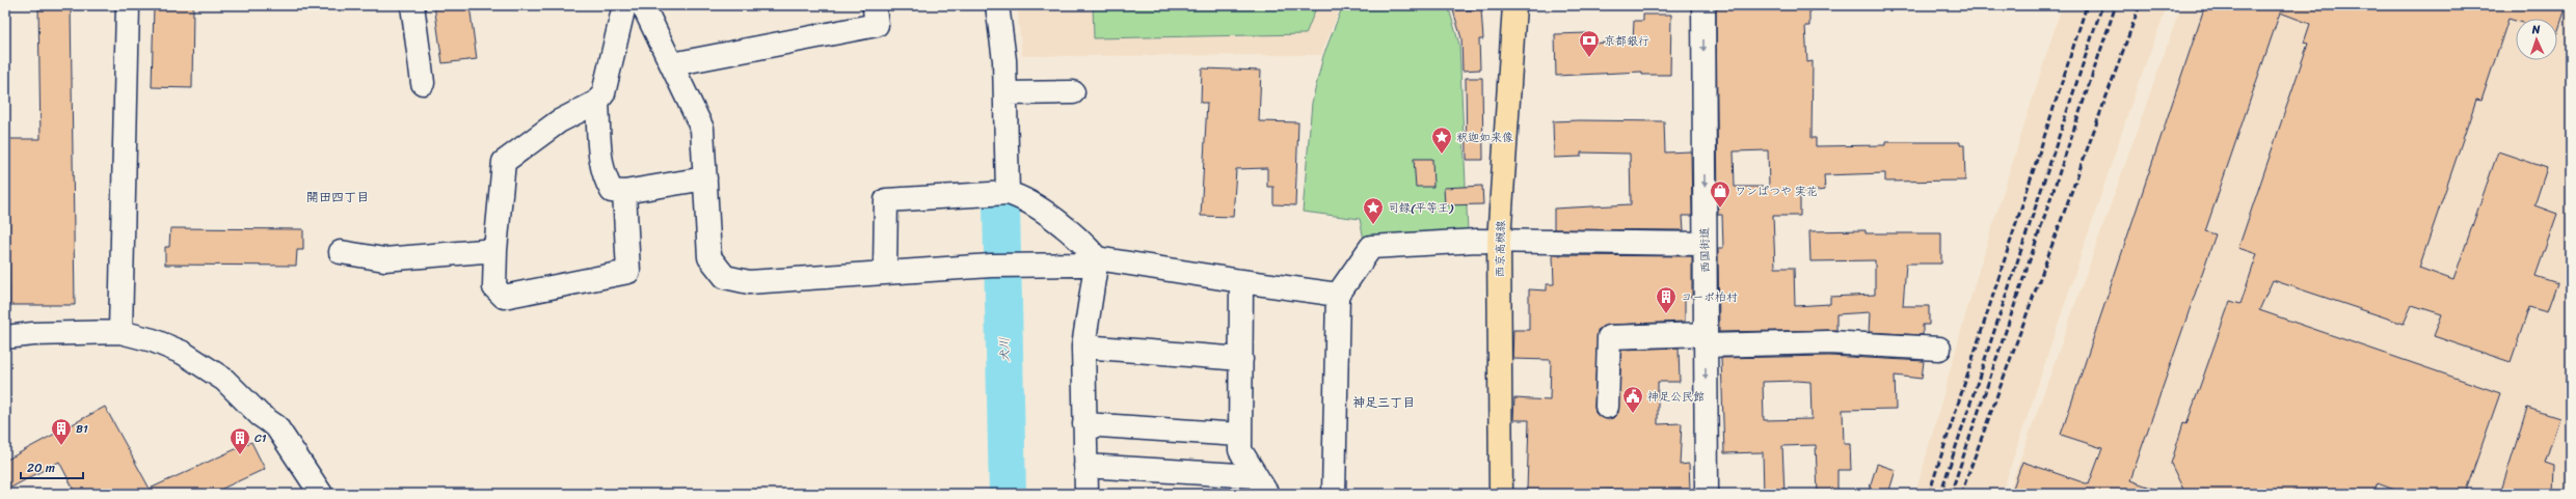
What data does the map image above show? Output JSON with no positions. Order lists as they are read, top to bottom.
{
  "streets": {
    "main road": ["西京高槻線"],
    "street": ["西国街道"]
  },
  "one_way": ["西国街道"],
  "districts": ["開田四丁目", "神足三丁目"],
  "water": ["犬川"],
  "places": {
    "bank": ["京都銀行"],
    "place": ["釈迦如来像", "司録(平等王)"],
    "shop": ["ワンぱつや 実花"],
    "building": ["コーポ柏村", "B1", "C1"],
    "public building": ["神足公民館"]
  },
  "scale_bar": "20 m",
  "north": "top"
}
